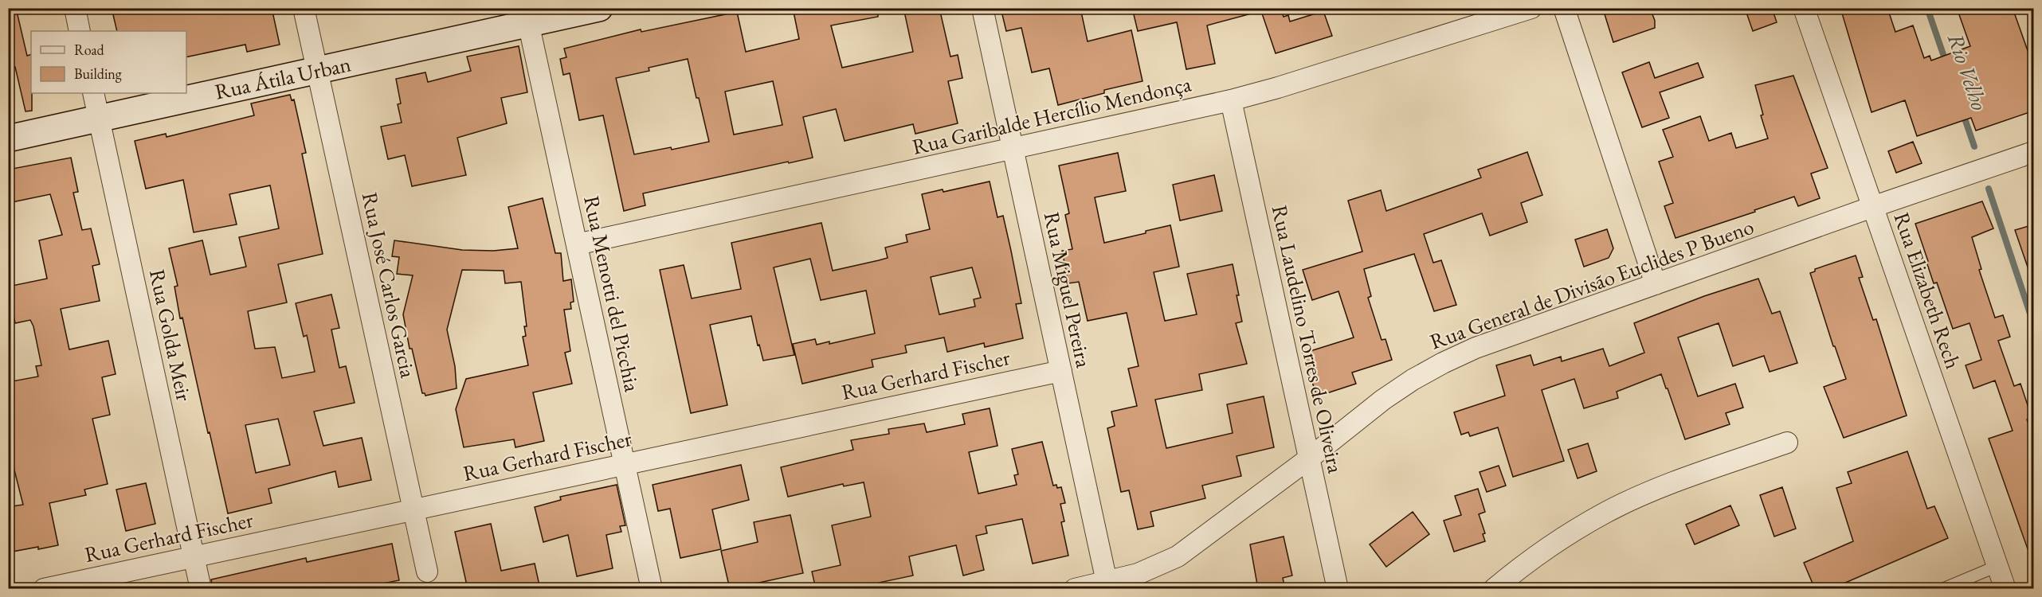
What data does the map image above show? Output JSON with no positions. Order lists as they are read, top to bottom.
{
  "streets": {
    "street": [
      "Rua Átila Urban",
      "Rua Garibalde Hercílio Mendonça",
      "Rua General de Divisão Euclides P Bueno",
      "Rua José Carlos Garcia",
      "Rua Miguel Pereira",
      "Rua Elizabeth Rech",
      "Rua Menotti del Picchia",
      "Rua Golda Meir",
      "Rua Laudelino Torres de Oliveira",
      "Rua Gerhard Fischer"
    ]
  },
  "crossings": [
    ["Rua Átila Urban", "Rua José Carlos Garcia"],
    ["Rua Átila Urban", "Rua Menotti del Picchia"],
    ["Rua Átila Urban", "Rua Golda Meir"],
    ["Rua Garibalde Hercílio Mendonça", "Rua Miguel Pereira"],
    ["Rua Garibalde Hercílio Mendonça", "Rua Menotti del Picchia"],
    ["Rua Garibalde Hercílio Mendonça", "Rua Laudelino Torres de Oliveira"],
    ["Rua General de Divisão Euclides P Bueno", "Rua Miguel Pereira"],
    ["Rua General de Divisão Euclides P Bueno", "Rua Elizabeth Rech"],
    ["Rua General de Divisão Euclides P Bueno", "Rua Laudelino Torres de Oliveira"],
    ["Rua José Carlos Garcia", "Rua Gerhard Fischer"],
    ["Rua Miguel Pereira", "Rua Gerhard Fischer"],
    ["Rua Menotti del Picchia", "Rua Gerhard Fischer"],
    ["Rua Golda Meir", "Rua Gerhard Fischer"]
  ],
  "water": ["Rio Velho"],
  "legend": ["Road", "Building"]
}
